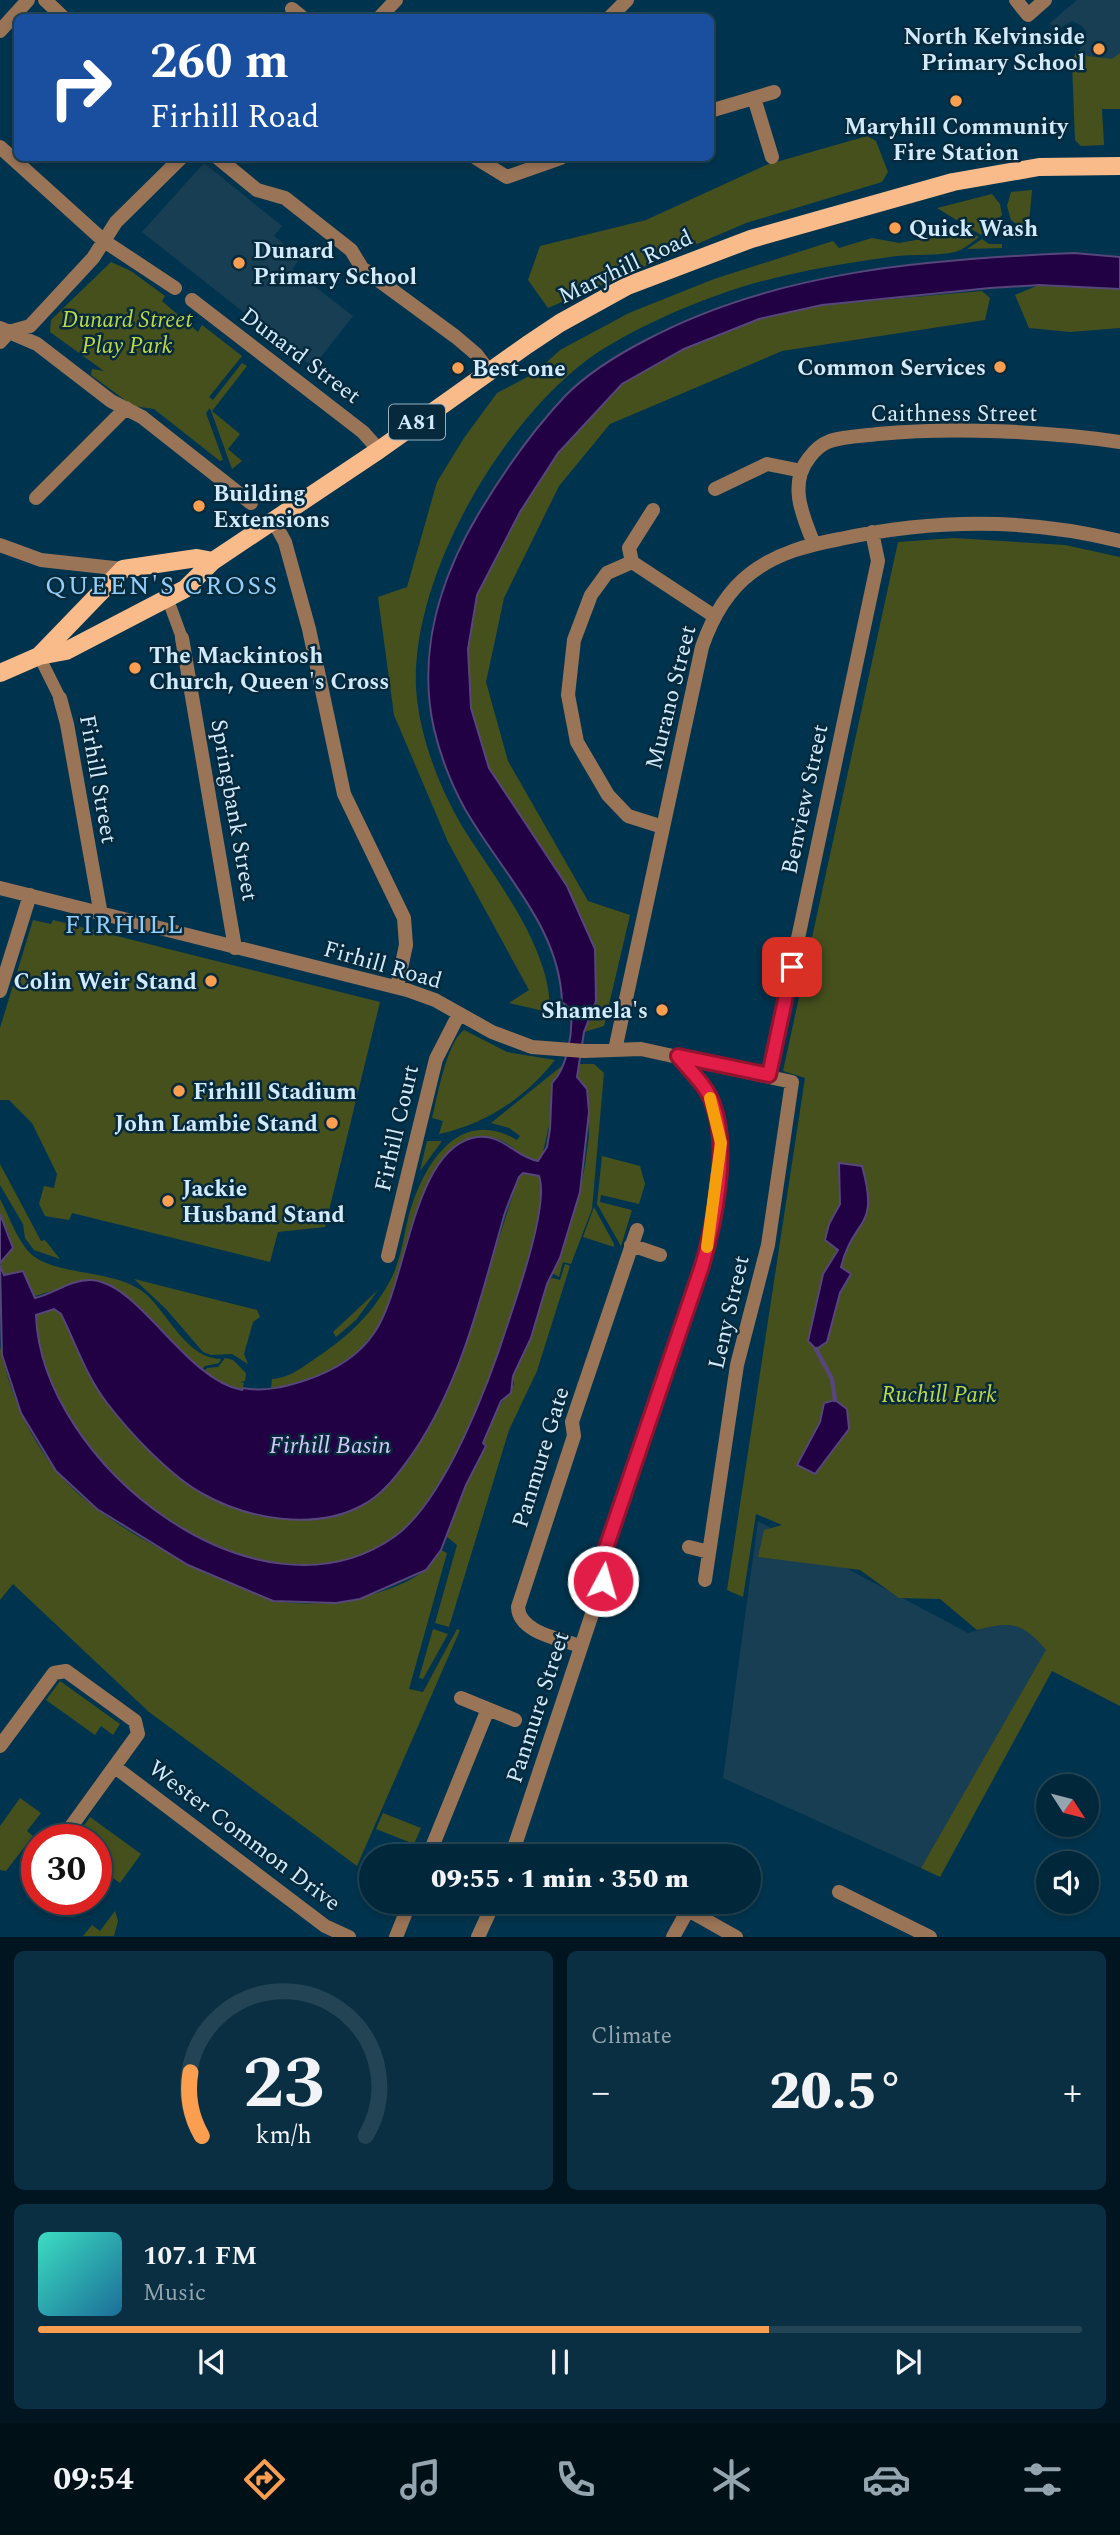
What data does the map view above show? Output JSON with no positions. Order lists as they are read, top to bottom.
{
  "streets": {
    "main road": ["Maryhill Road", "A81"],
    "street": [
      "Dunard Street",
      "Caithness Street",
      "Murano Street",
      "Firhill Street",
      "Benview Street",
      "Springbank Street",
      "Firhill Road",
      "Firhill Court",
      "Leny Street",
      "Panmure Gate",
      "Panmure Street",
      "Wester Common Drive"
    ]
  },
  "crossings": [
    ["Maryhill Road", "Dunard Street"],
    ["Maryhill Road", "A81"],
    ["A81", "Firhill Street"],
    ["Murano Street", "Benview Street"],
    ["Murano Street", "Firhill Road"],
    ["Firhill Street", "Firhill Road"],
    ["Benview Street", "Firhill Road"],
    ["Springbank Street", "Firhill Road"],
    ["Firhill Road", "Firhill Court"],
    ["Firhill Road", "Leny Street"],
    ["Firhill Road", "Panmure Street"],
    ["Panmure Gate", "Panmure Street"]
  ],
  "districts": ["QUEEN'S CROSS", "FIRHILL"],
  "water": ["Firhill Basin"],
  "parks": ["Dunard Street Play Park", "Ruchill Park"],
  "places": [
    "North Kelvinside Primary School",
    "Maryhill Community Fire Station",
    "Quick Wash",
    "Dunard Primary School",
    "Common Services",
    "Best-one",
    "Building Extensions",
    "The Mackintosh Church, Queen's Cross",
    "Colin Weir Stand",
    "Shamela's",
    "Firhill Stadium",
    "John Lambie Stand",
    "Jackie Husband Stand"
  ],
  "north": "bottom right",
  "page": {
    "turn": ["260 m", "Firhill Road"],
    "limit": "30",
    "trip": "09:55 · 1 min · 350 m",
    "tile": "Climate",
    "heat": ["−", "20.5°", "+"],
    "song": ["107.1 FM", "Music"],
    "tabs": "09:54",
    "gauge": ["23", "km/h"]
  }
}
